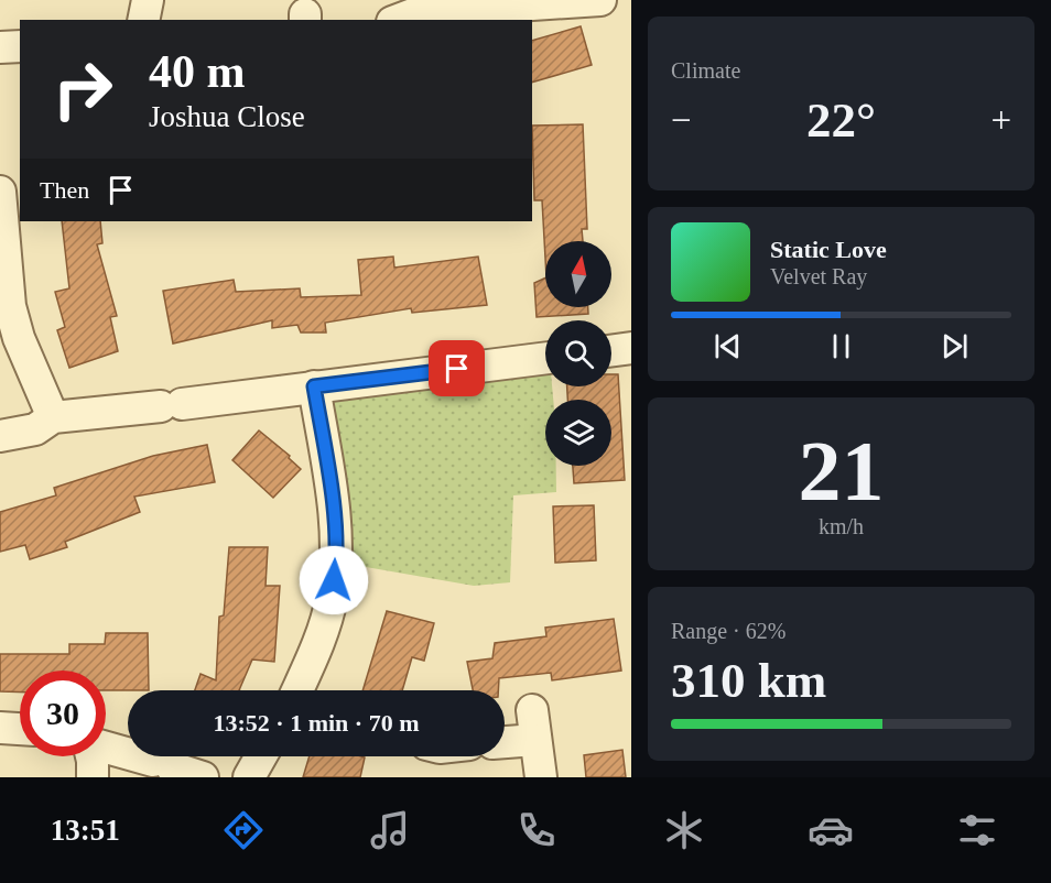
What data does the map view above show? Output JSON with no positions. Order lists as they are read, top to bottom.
{
  "north": "top",
  "page": {
    "tile": [
      "Climate",
      ["21", "km/h"],
      ["Range · 62%", "310 km"]
    ],
    "turn": ["40 m", "Joshua Close"],
    "heat": ["−", "22°", "+"],
    "then": "Then",
    "song": ["Static Love", "Velvet Ray"],
    "limit": "30",
    "trip": "13:52 · 1 min · 70 m",
    "tabs": "13:51"
  }
}
